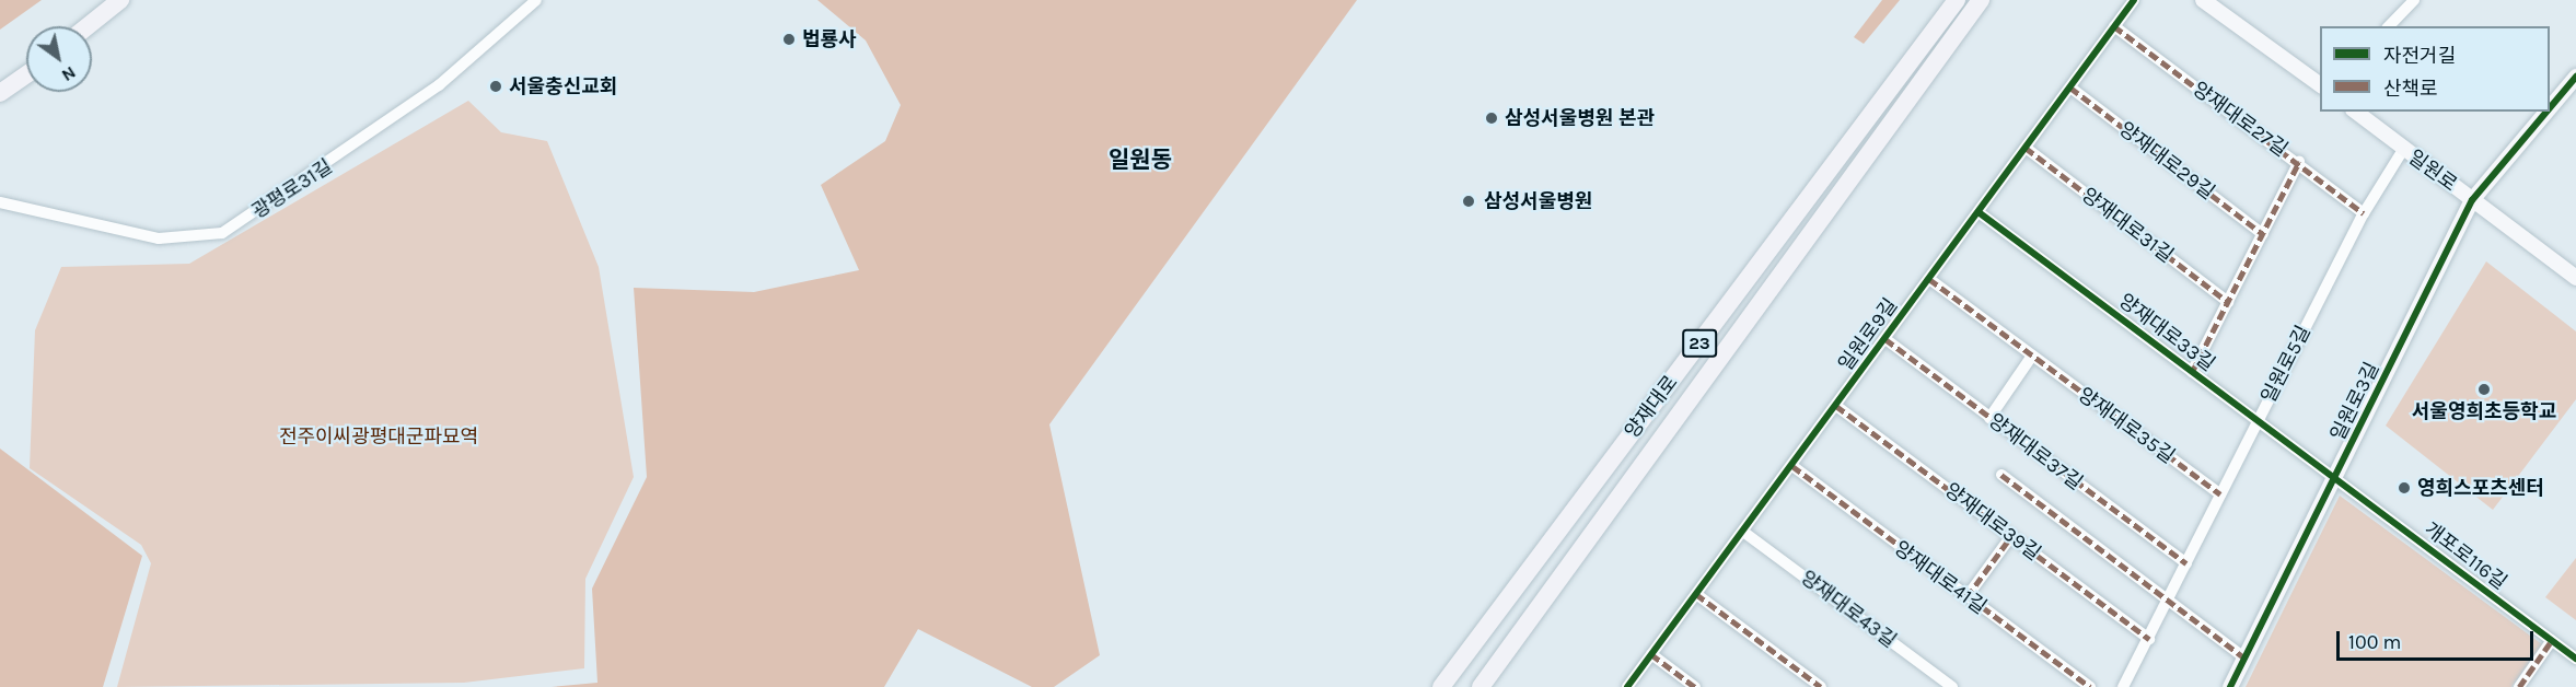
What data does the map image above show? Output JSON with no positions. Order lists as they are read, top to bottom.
{
  "streets": {
    "main road": ["23", "양재대로"],
    "street": [
      "양재대로27길",
      "양재대로29길",
      "일원로",
      "광평로31길",
      "양재대로31길",
      "양재대로33길",
      "일원로9길",
      "일원로5길",
      "일원로3길",
      "양재대로35길",
      "양재대로37길",
      "양재대로39길",
      "개포로116길",
      "양재대로41길",
      "양재대로43길"
    ]
  },
  "crossings": [
    ["양재대로27길", "양재대로33길"],
    ["양재대로27길", "일원로9길"],
    ["양재대로27길", "일원로5길"],
    ["양재대로29길", "양재대로33길"],
    ["양재대로29길", "일원로9길"],
    ["일원로", "일원로5길"],
    ["일원로", "일원로3길"],
    ["양재대로31길", "양재대로33길"],
    ["양재대로31길", "일원로9길"],
    ["양재대로33길", "일원로9길"],
    ["양재대로33길", "일원로5길"],
    ["양재대로33길", "일원로3길"],
    ["양재대로33길", "개포로116길"],
    ["일원로9길", "양재대로35길"],
    ["일원로9길", "양재대로37길"],
    ["일원로9길", "양재대로39길"],
    ["일원로9길", "양재대로41길"],
    ["일원로9길", "양재대로43길"],
    ["일원로5길", "양재대로35길"],
    ["일원로5길", "양재대로37길"],
    ["일원로5길", "양재대로39길"],
    ["일원로3길", "개포로116길"]
  ],
  "districts": ["일원동"],
  "parks": ["전주이씨광평대군파묘역"],
  "places": [
    "법룡사",
    "서울충신교회",
    "삼성서울병원 본관",
    "삼성서울병원",
    "서울영희초등학교",
    "영희스포츠센터"
  ],
  "legend": ["자전거길", "산책로"],
  "scale_bar": "100 m",
  "north": "bottom right"
}
